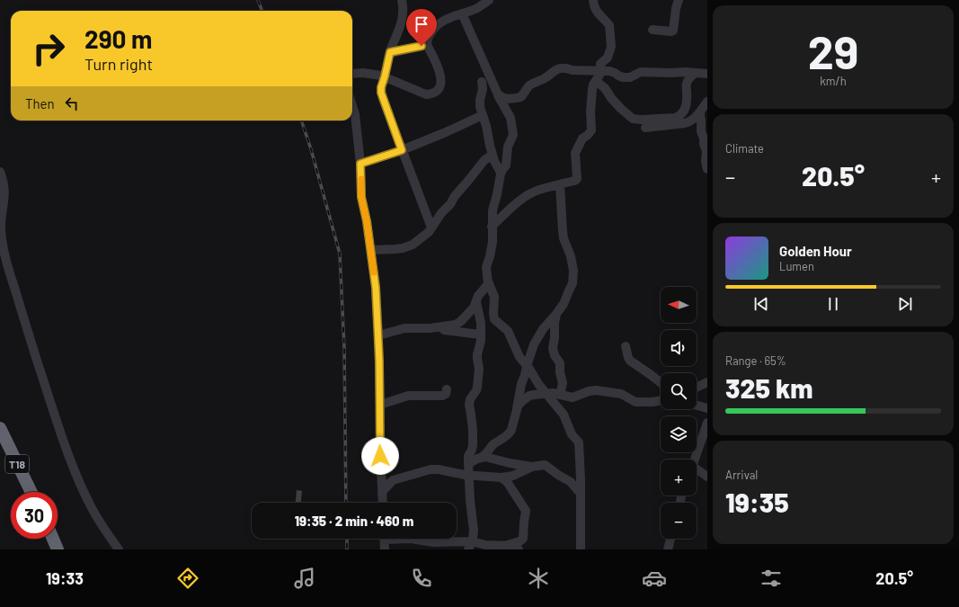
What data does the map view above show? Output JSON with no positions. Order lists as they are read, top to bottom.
{
  "streets": {
    "highway": ["T18"]
  },
  "north": "left",
  "page": {
    "tile": [
      ["29", "km/h"],
      "Climate",
      ["Range · 65%", "325 km"],
      ["Arrival", "19:35"]
    ],
    "turn": ["290 m", "Turn right"],
    "then": "Then",
    "heat": ["−", "20.5°", "+"],
    "song": ["Golden Hour", "Lumen"],
    "map_buttons": ["+", "−"],
    "limit": "30",
    "trip": "19:35 · 2 min · 460 m",
    "tabs": ["19:33", "20.5°"]
  }
}
